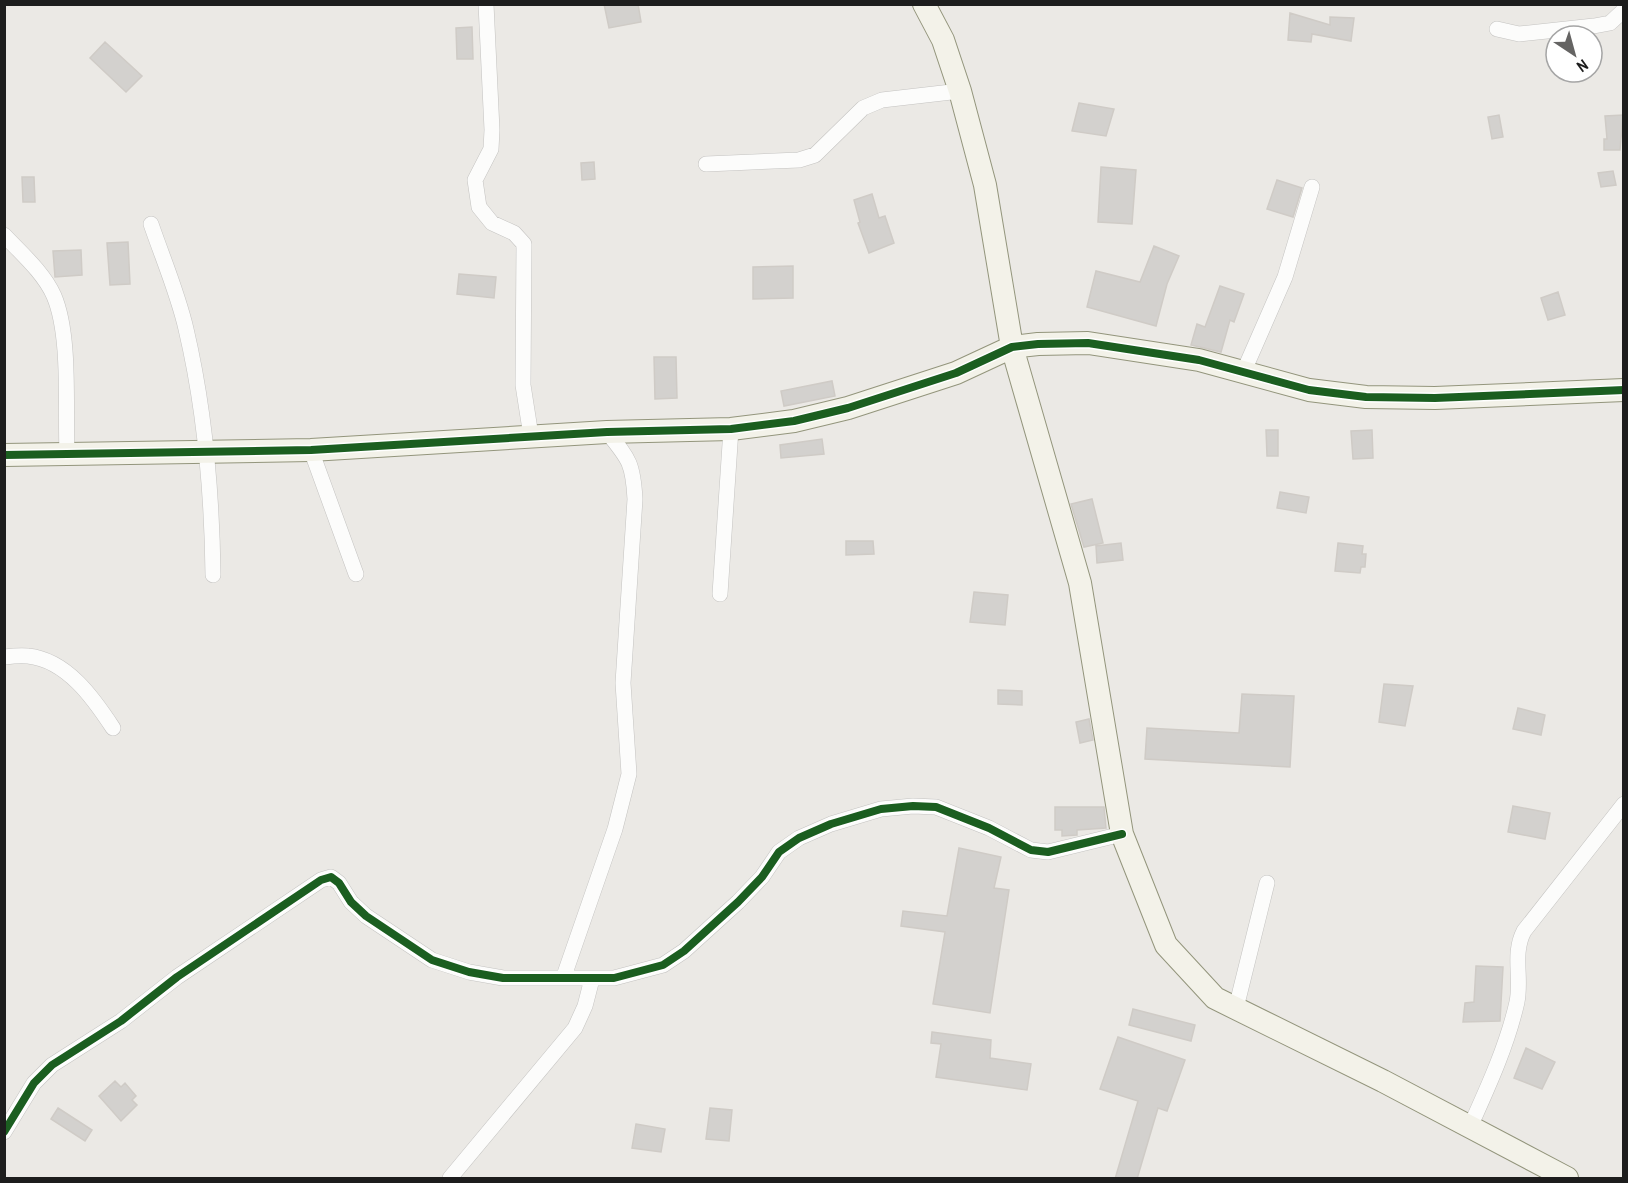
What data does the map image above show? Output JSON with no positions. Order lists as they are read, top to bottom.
{
  "north": "bottom right"
}
